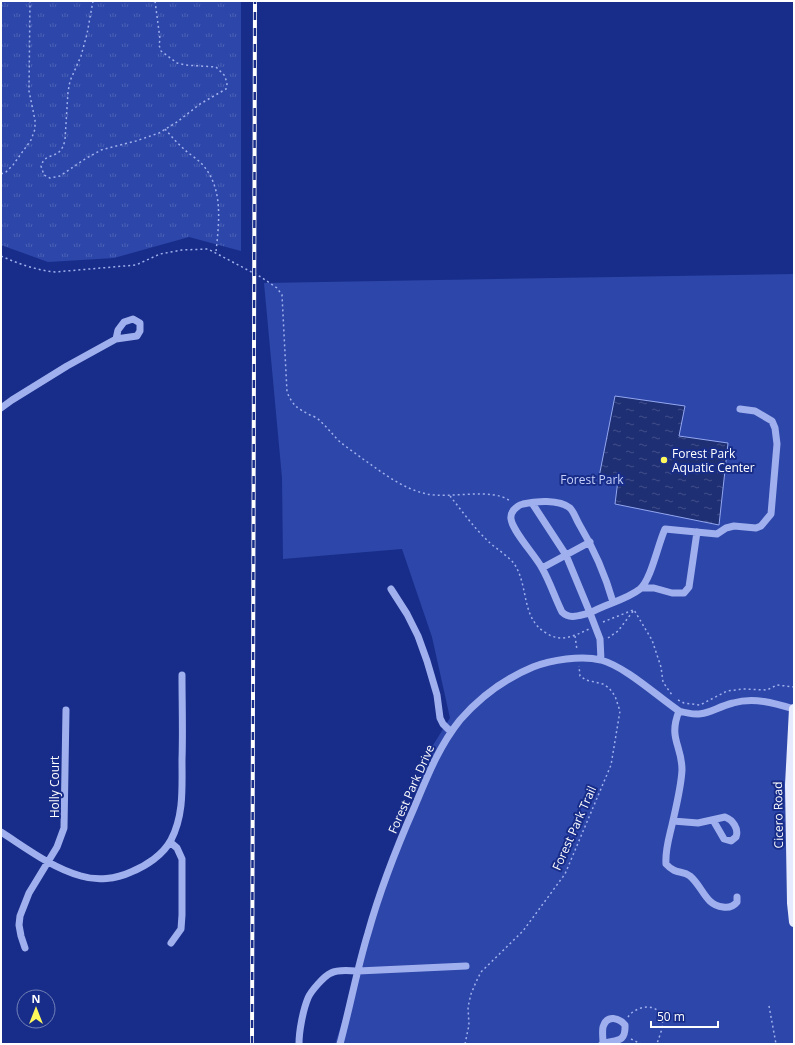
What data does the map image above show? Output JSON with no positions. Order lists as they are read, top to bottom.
{
  "streets": {
    "main road": ["Cicero Road"],
    "street": ["Holly Court", "Forest Park Drive"],
    "path": ["Forest Park Trail"]
  },
  "crossings": [
    ["Forest Park Drive", "Cicero Road"],
    ["Forest Park Drive", "Forest Park Trail"]
  ],
  "parks": ["Forest Park"],
  "places": ["Forest Park Aquatic Center"],
  "scale_bar": "50 m",
  "north": "top"
}
